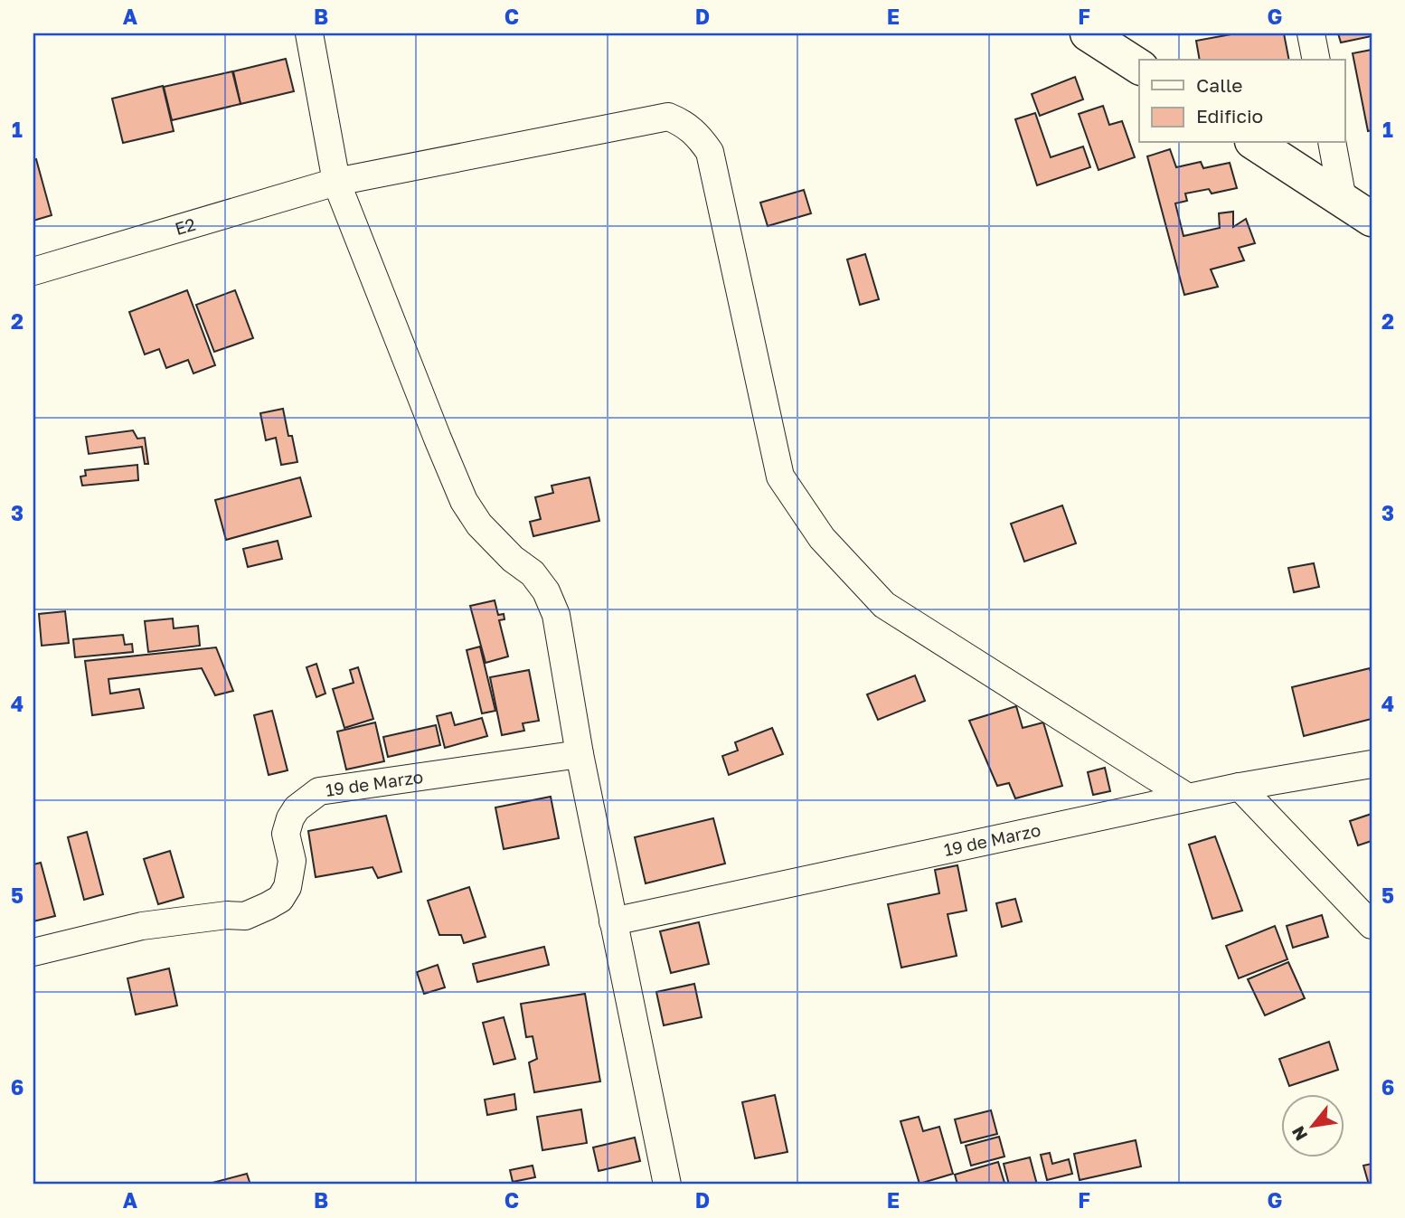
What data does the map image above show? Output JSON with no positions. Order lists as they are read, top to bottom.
{
  "streets": {
    "street": ["E2", "19 de Marzo"]
  },
  "crossings": [
    ["E2", "19 de Marzo"]
  ],
  "legend": ["Calle", "Edificio"],
  "north": "bottom left",
  "grid": {
    "columns": [
      "A",
      "B",
      "C",
      "D",
      "E",
      "F",
      "G"
    ],
    "rows": [
      "1",
      "2",
      "3",
      "4",
      "5",
      "6"
    ]
  }
}
